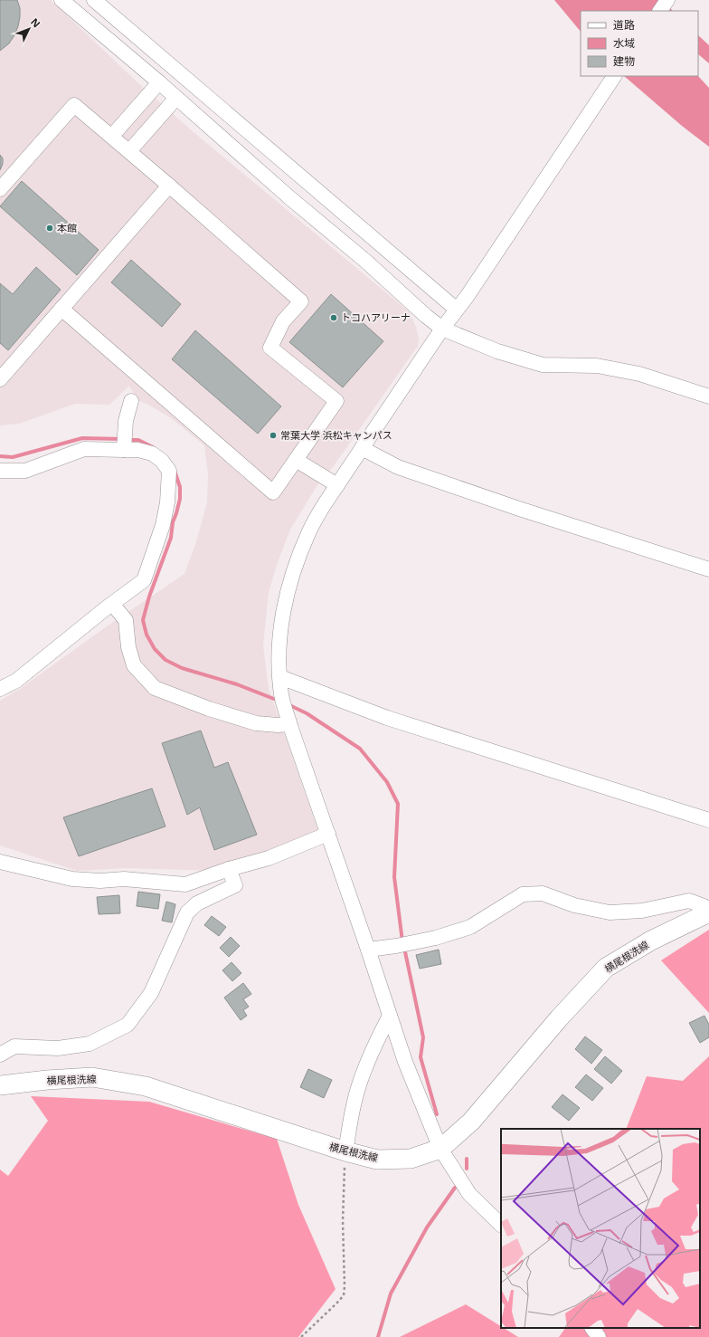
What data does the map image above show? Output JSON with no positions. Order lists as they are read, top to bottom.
{
  "streets": {
    "main road": ["横尾根洗線"]
  },
  "places": ["本館", "トコハアリーナ", "常葉大学 浜松キャンパス"],
  "legend": ["道路", "水域", "建物"],
  "north": "top right"
}
